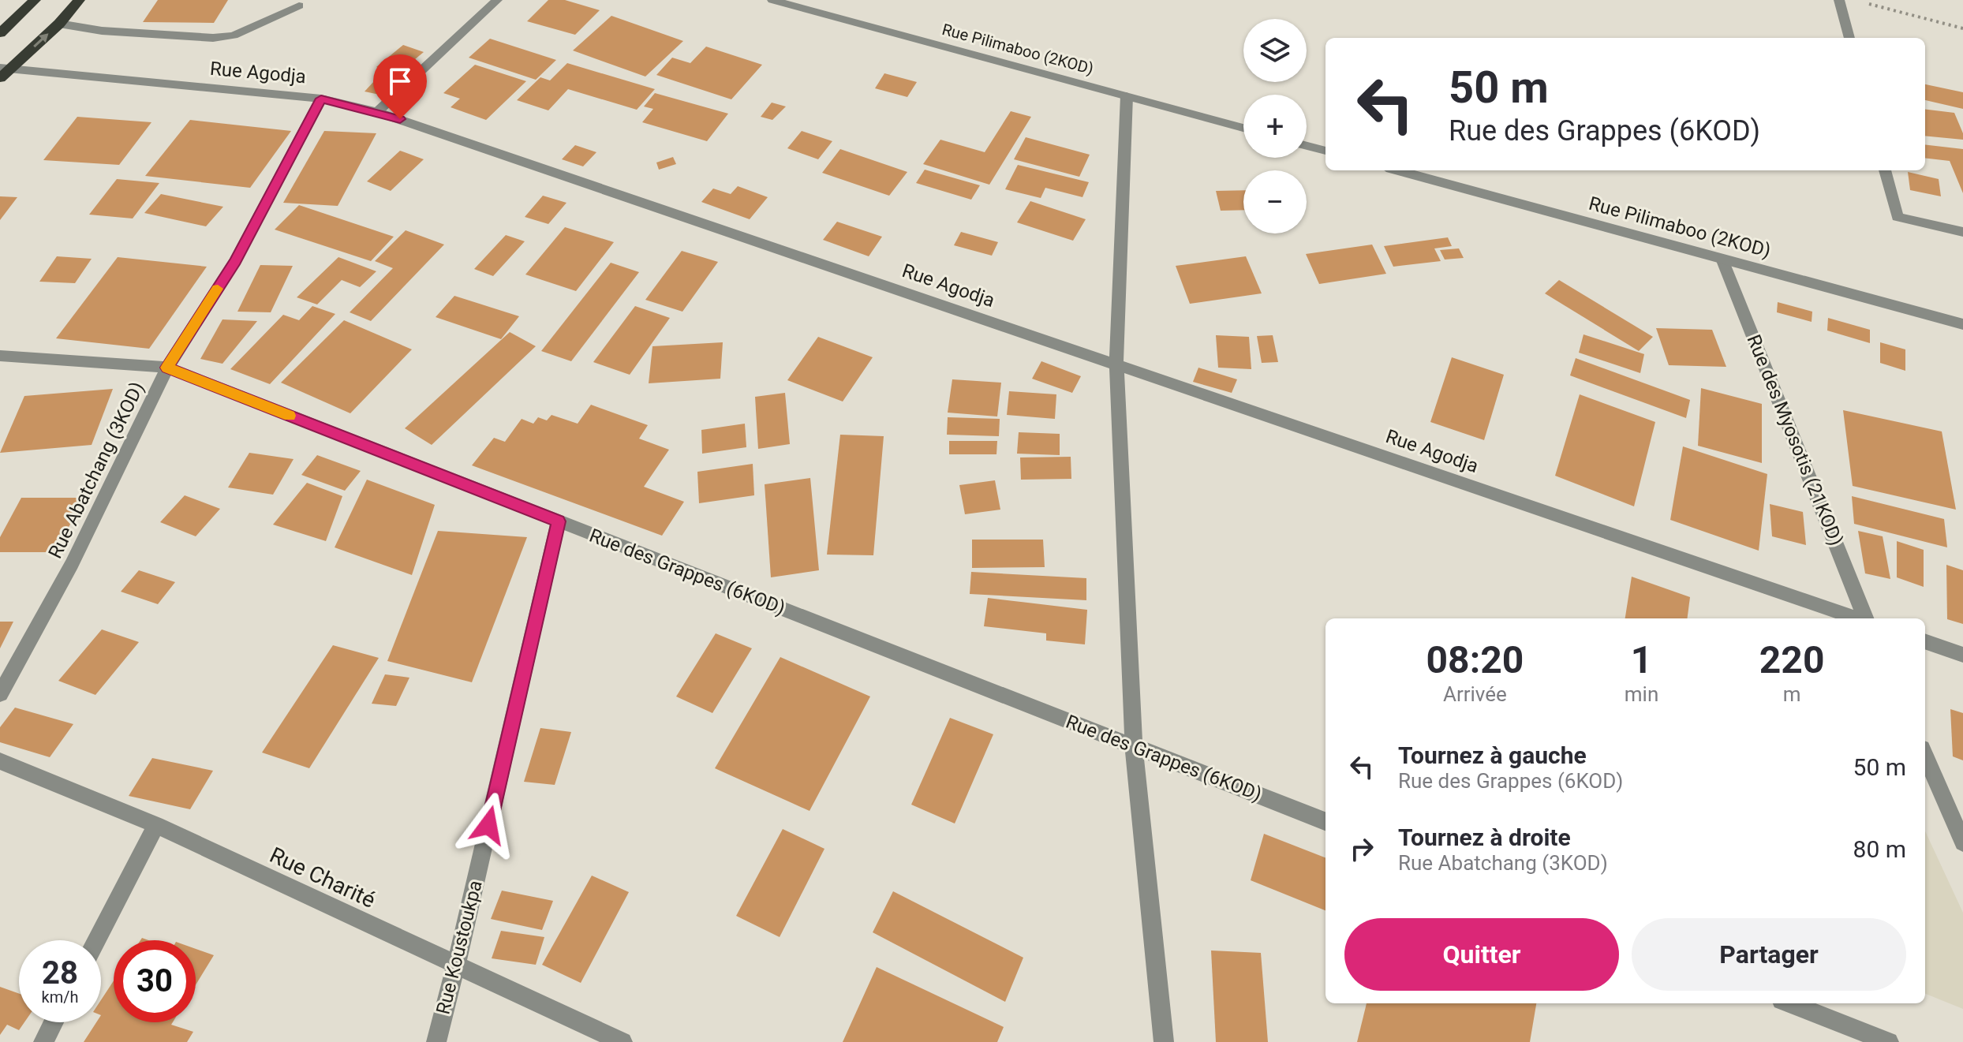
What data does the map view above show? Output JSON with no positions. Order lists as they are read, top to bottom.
{
  "streets": {
    "street": [
      "Rue Pilimaboo (2KOD)",
      "Rue Agodja",
      "Rue des Myosotis (21KOD)",
      "Rue Abatchang (3KOD)",
      "Rue des Grappes (6KOD)",
      "Rue Charité",
      "Rue Koustoukpa"
    ]
  },
  "crossings": [
    ["Rue Pilimaboo (2KOD)", "Rue des Myosotis (21KOD)"],
    ["Rue Agodja", "Rue Abatchang (3KOD)"],
    ["Rue Abatchang (3KOD)", "Rue des Grappes (6KOD)"],
    ["Rue des Grappes (6KOD)", "Rue Koustoukpa"],
    ["Rue Charité", "Rue Koustoukpa"]
  ],
  "page": {
    "map_buttons": ["+", "−"],
    "turn": ["50 m", "Rue des Grappes (6KOD)"],
    "eta": [
      "08:20",
      "Arrivée",
      "1",
      "min",
      "220",
      "m"
    ],
    "list": [
      {
        "name": "Tournez à gauche",
        "note": "Rue des Grappes (6KOD)",
        "value": "50 m"
      },
      {
        "name": "Tournez à droite",
        "note": "Rue Abatchang (3KOD)",
        "value": "80 m"
      }
    ],
    "buttons": ["Quitter", "Partager"],
    "speed": "28 km/h",
    "limit": "30"
  }
}
